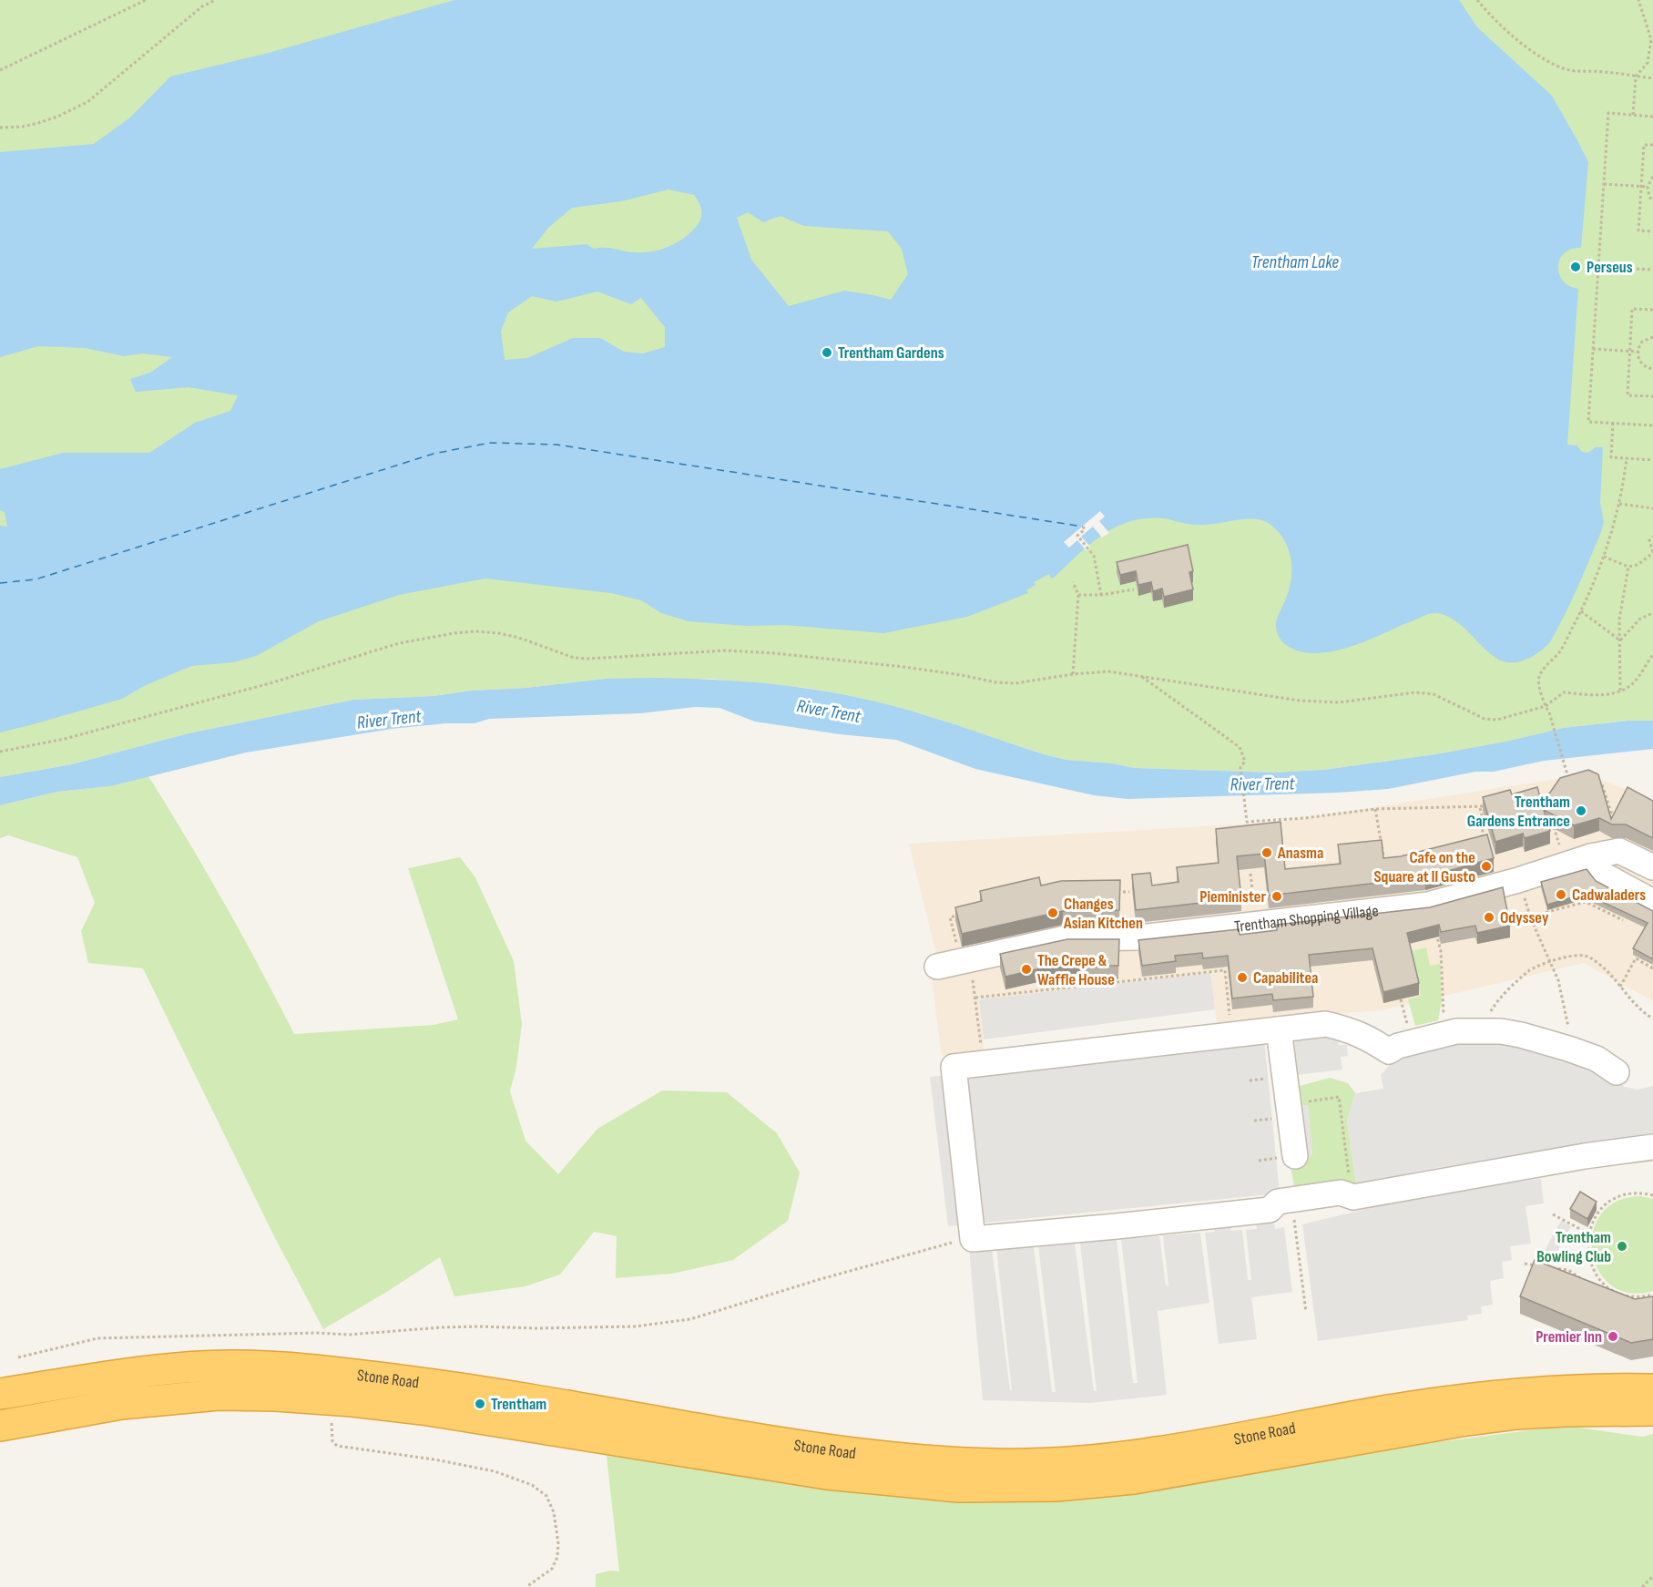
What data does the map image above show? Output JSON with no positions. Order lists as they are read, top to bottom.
{
  "streets": {
    "highway": ["Stone Road"],
    "street": ["Trentham Shopping Village"]
  },
  "water": ["Trentham Lake", "River Trent"],
  "places": [
    "Perseus",
    "Trentham Gardens",
    "Trentham Gardens Entrance",
    "Anasma",
    "Cafe on the Square at Il Gusto",
    "Cadwaladers",
    "Pieminister",
    "Changes Asian Kitchen",
    "Odyssey",
    "The Crepe & Waffle House",
    "Capabilitea",
    "Trentham Bowling Club",
    "Premier Inn",
    "Trentham"
  ]
}
